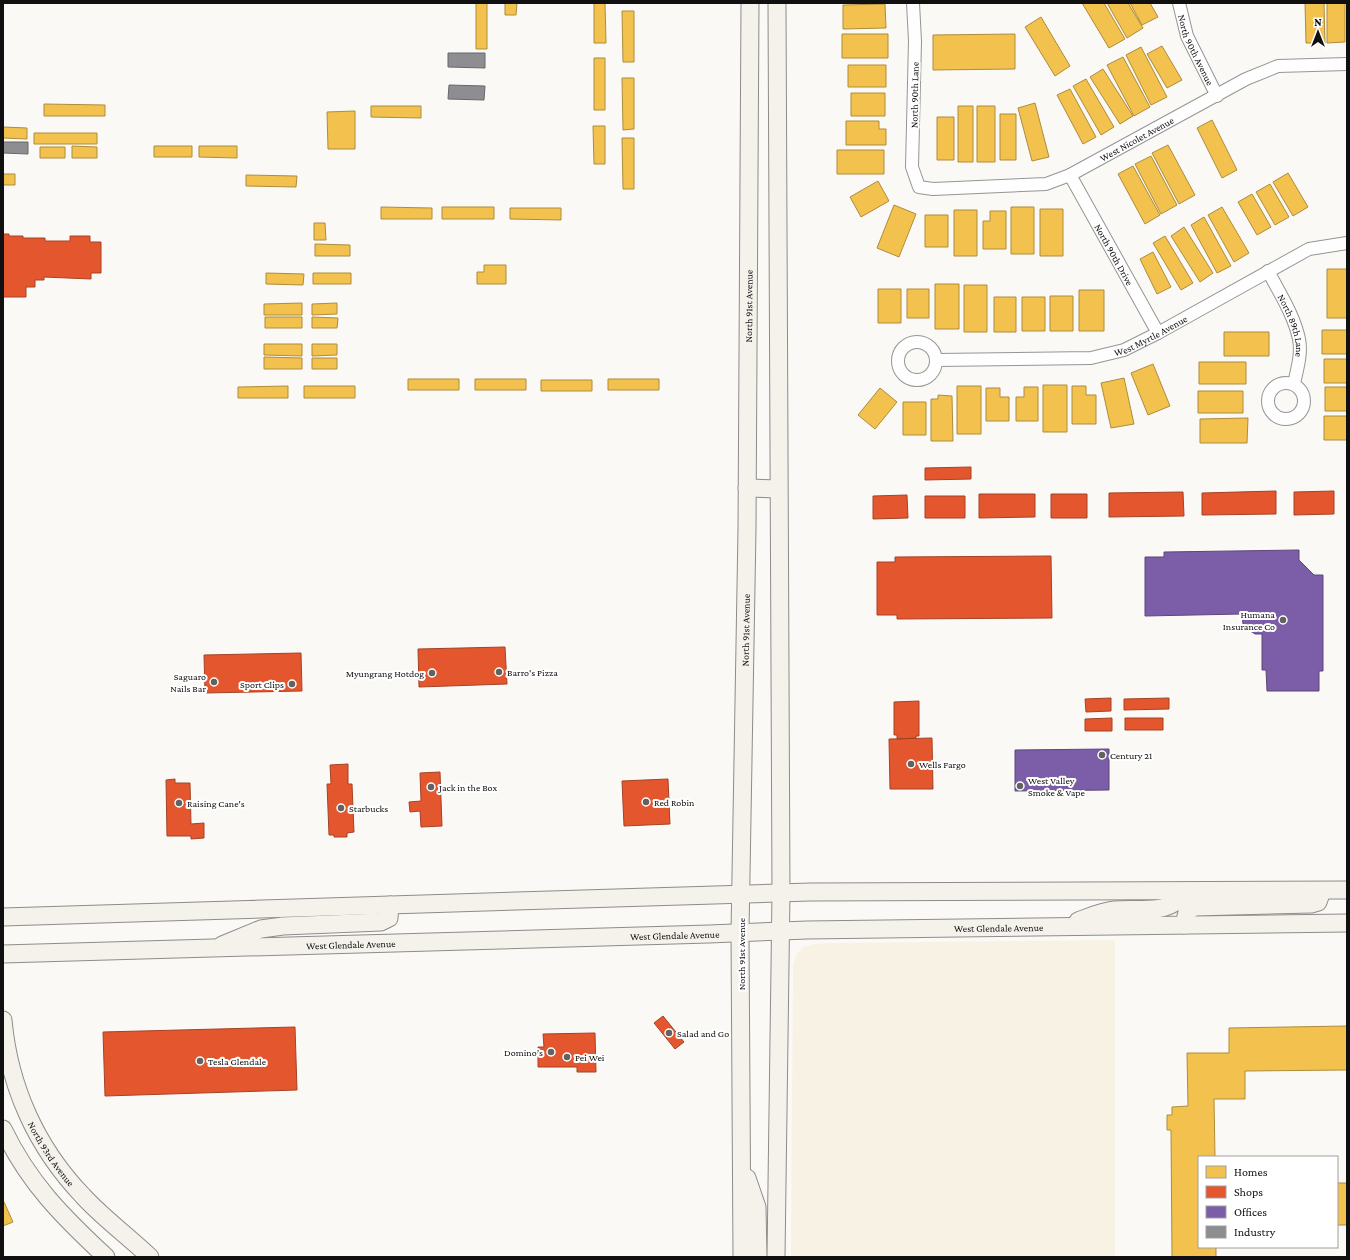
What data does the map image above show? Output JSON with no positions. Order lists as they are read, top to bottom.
{
  "streets": {
    "main road": ["North 91st Avenue", "West Glendale Avenue", "North 93rd Avenue"],
    "street": [
      "North 90th Avenue",
      "North 90th Lane",
      "West Nicolet Avenue",
      "North 90th Drive",
      "North 89th Lane",
      "West Myrtle Avenue"
    ]
  },
  "crossings": [
    ["North 90th Avenue", "West Nicolet Avenue"],
    ["North 90th Lane", "West Nicolet Avenue"],
    ["West Nicolet Avenue", "North 90th Drive"],
    ["North 90th Drive", "West Myrtle Avenue"],
    ["North 91st Avenue", "West Glendale Avenue"],
    ["North 89th Lane", "West Myrtle Avenue"]
  ],
  "places": [
    "Humana Insurance Co",
    "Barro's Pizza",
    "Myungrang Hotdog",
    "Saguaro Nails Bar",
    "Sport Clips",
    "Century 21",
    "Wells Fargo",
    "West Valley Smoke & Vape",
    "Jack in the Box",
    "Red Robin",
    "Raising Cane's",
    "Starbucks",
    "Salad and Go",
    "Domino’s",
    "Pei Wei",
    "Tesla Glendale"
  ],
  "legend": [
    "Homes",
    "Shops",
    "Offices",
    "Industry"
  ],
  "north": "top"
}
